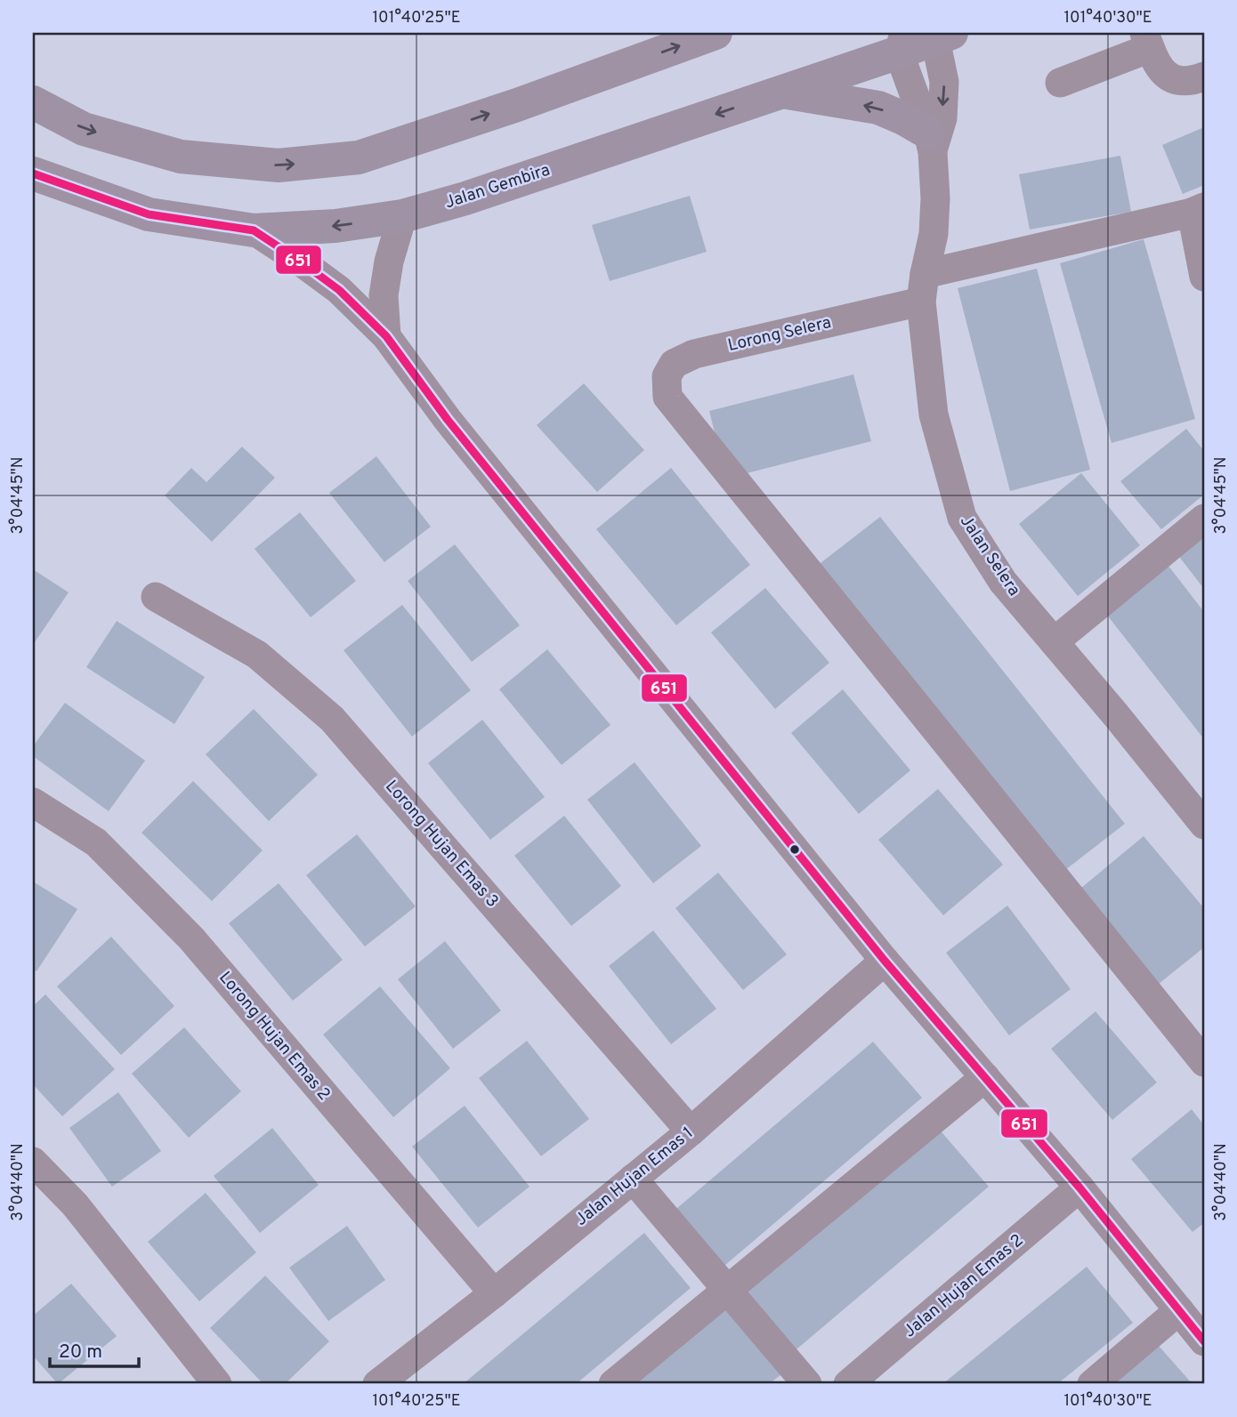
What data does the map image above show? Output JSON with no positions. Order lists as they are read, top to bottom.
{
  "streets": {
    "main road": ["Jalan Gembira"],
    "street": [
      "Lorong Selera",
      "Jalan Selera",
      "Lorong Hujan Emas 3",
      "Lorong Hujan Emas 2",
      "Jalan Hujan Emas 1",
      "Jalan Hujan Emas 2"
    ]
  },
  "crossings": [
    ["Jalan Gembira", "Jalan Selera"],
    ["Lorong Selera", "Jalan Selera"],
    ["Lorong Hujan Emas 3", "Jalan Hujan Emas 1"],
    ["Lorong Hujan Emas 2", "Jalan Hujan Emas 1"]
  ],
  "lines": ["transit line 651"],
  "scale_bar": "20 m",
  "coordinates": [
    "101°40'25\"E",
    "101°40'30\"E",
    "3°04'45\"N",
    "3°04'40\"N"
  ]
}
